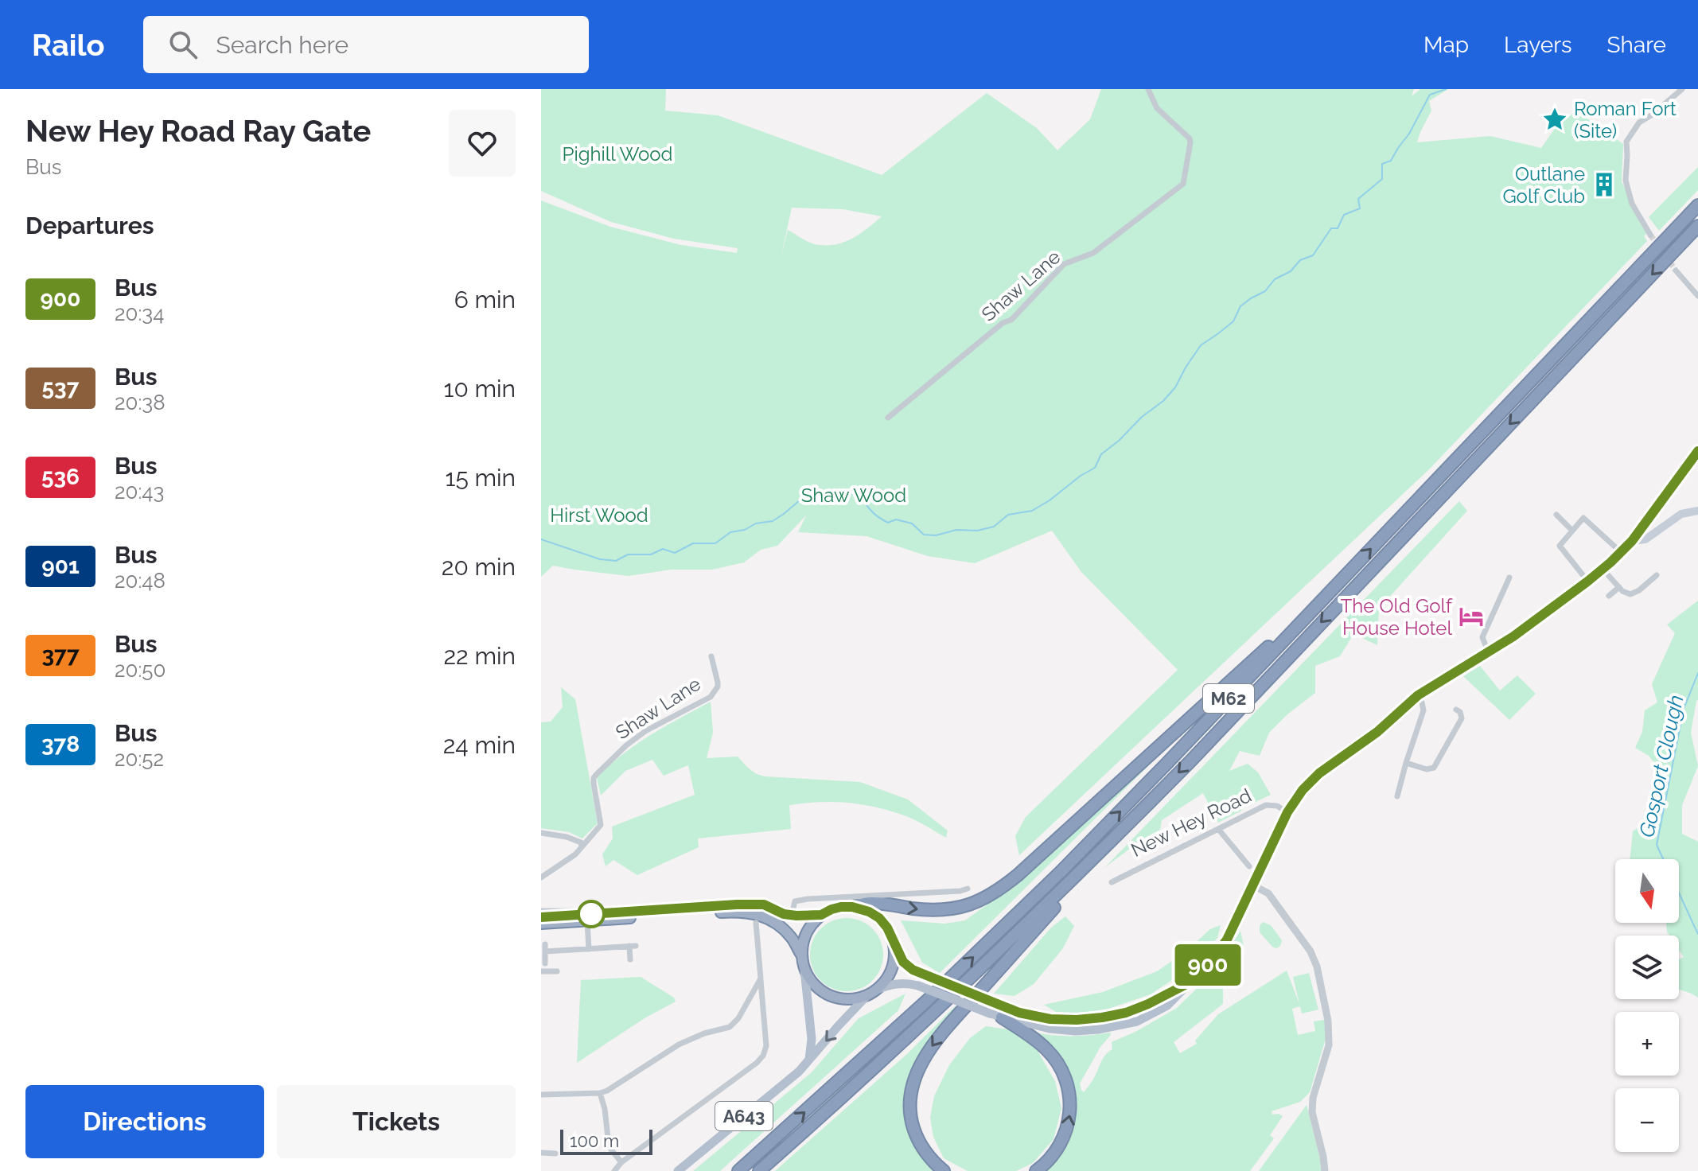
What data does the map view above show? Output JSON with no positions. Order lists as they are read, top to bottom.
{
  "streets": {
    "highway": ["M62"],
    "main road": ["A643"],
    "street": ["Shaw Lane", "New Hey Road"]
  },
  "water": ["Gosport Clough"],
  "parks": ["Pighill Wood", "Shaw Wood", "Hirst Wood"],
  "places": {
    "place": ["Roman Fort (Site)"],
    "building": ["Outlane Golf Club"],
    "hotel": ["The Old Golf House Hotel"]
  },
  "lines": ["bus line 900"],
  "scale_bar": "100 m",
  "north": "bottom",
  "page": {
    "header": "Railo",
    "search": "Search here",
    "nav": ["Map", "Layers", "Share"],
    "heading": [
      ["New Hey Road Ray Gate", "Bus"],
      "Departures"
    ],
    "on_map": "900",
    "list": [
      {
        "mark": "900",
        "name": "Bus",
        "note": "20:34",
        "value": "6 min"
      },
      {
        "mark": "537",
        "name": "Bus",
        "note": "20:38",
        "value": "10 min"
      },
      {
        "mark": "536",
        "name": "Bus",
        "note": "20:43",
        "value": "15 min"
      },
      {
        "mark": "901",
        "name": "Bus",
        "note": "20:48",
        "value": "20 min"
      },
      {
        "mark": "377",
        "name": "Bus",
        "note": "20:50",
        "value": "22 min"
      },
      {
        "mark": "378",
        "name": "Bus",
        "note": "20:52",
        "value": "24 min"
      }
    ],
    "map_buttons": ["+", "−"],
    "buttons": ["Directions", "Tickets"],
    "scale": "100 m"
  }
}
